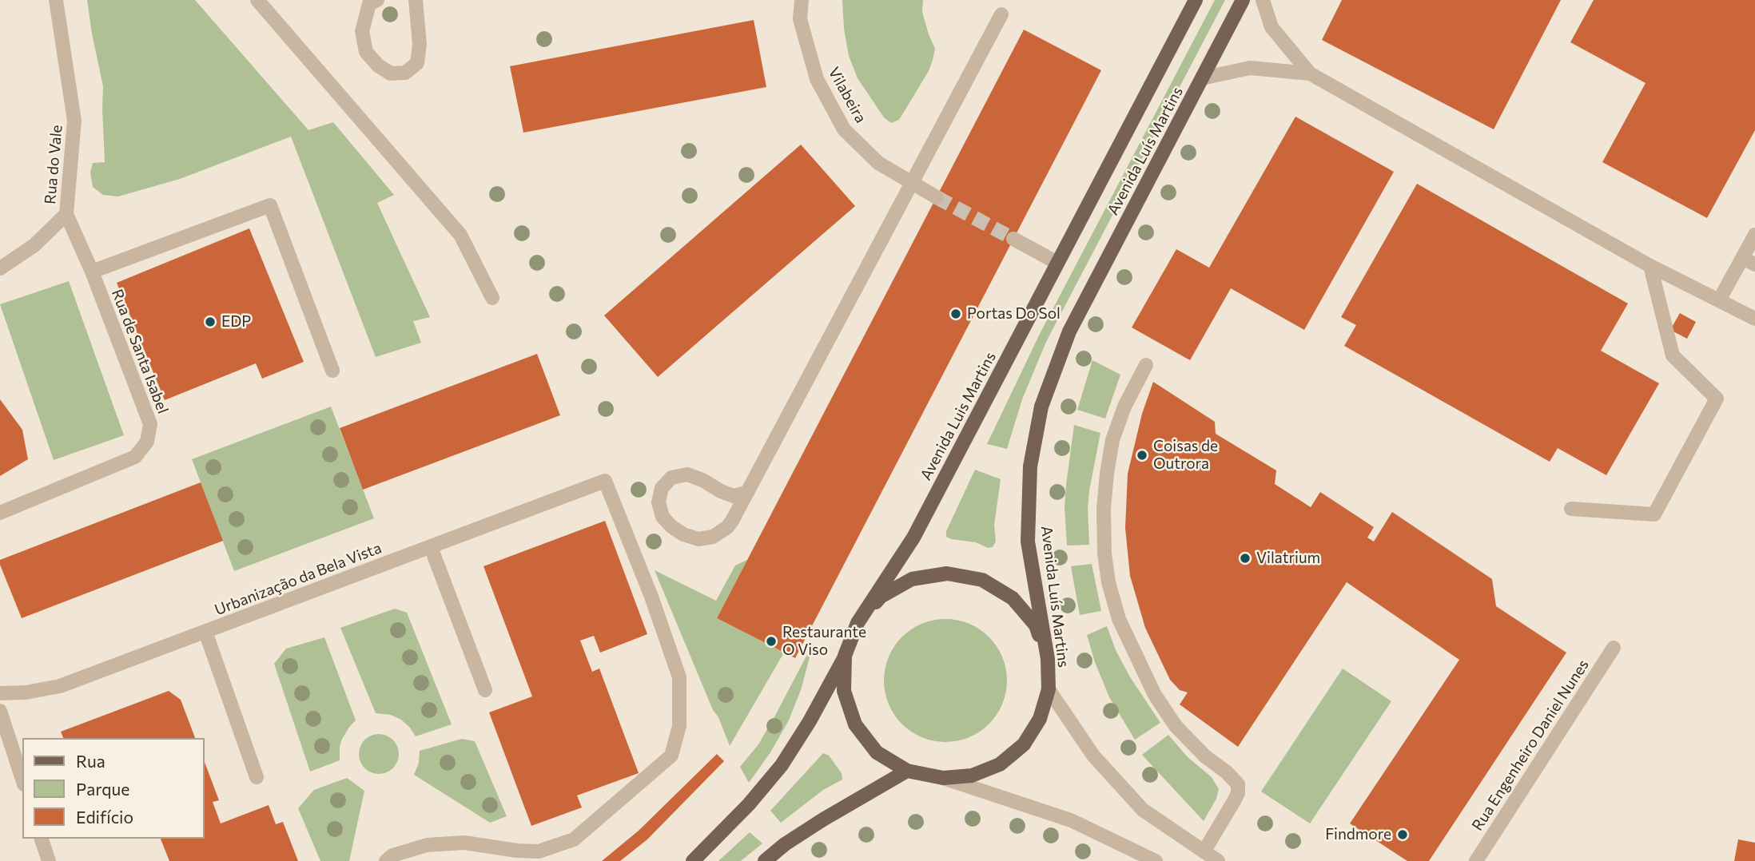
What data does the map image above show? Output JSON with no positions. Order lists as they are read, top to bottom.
{
  "streets": {
    "main road": ["Avenida Luís Martins", "Avenida Luis Martins"],
    "street": [
      "Vilabeira",
      "Rua do Vale",
      "Rua de Santa Isabel",
      "Urbanização da Bela Vista",
      "Rua Engenheiro Daniel Nunes"
    ]
  },
  "crossings": [
    ["Rua do Vale", "Rua de Santa Isabel"]
  ],
  "places": [
    "Portas Do Sol",
    "EDP",
    "Coisas de Outrora",
    "Vilatrium",
    "Restaurante O Viso",
    "Findmore"
  ],
  "legend": ["Rua", "Parque", "Edifício"]
}
